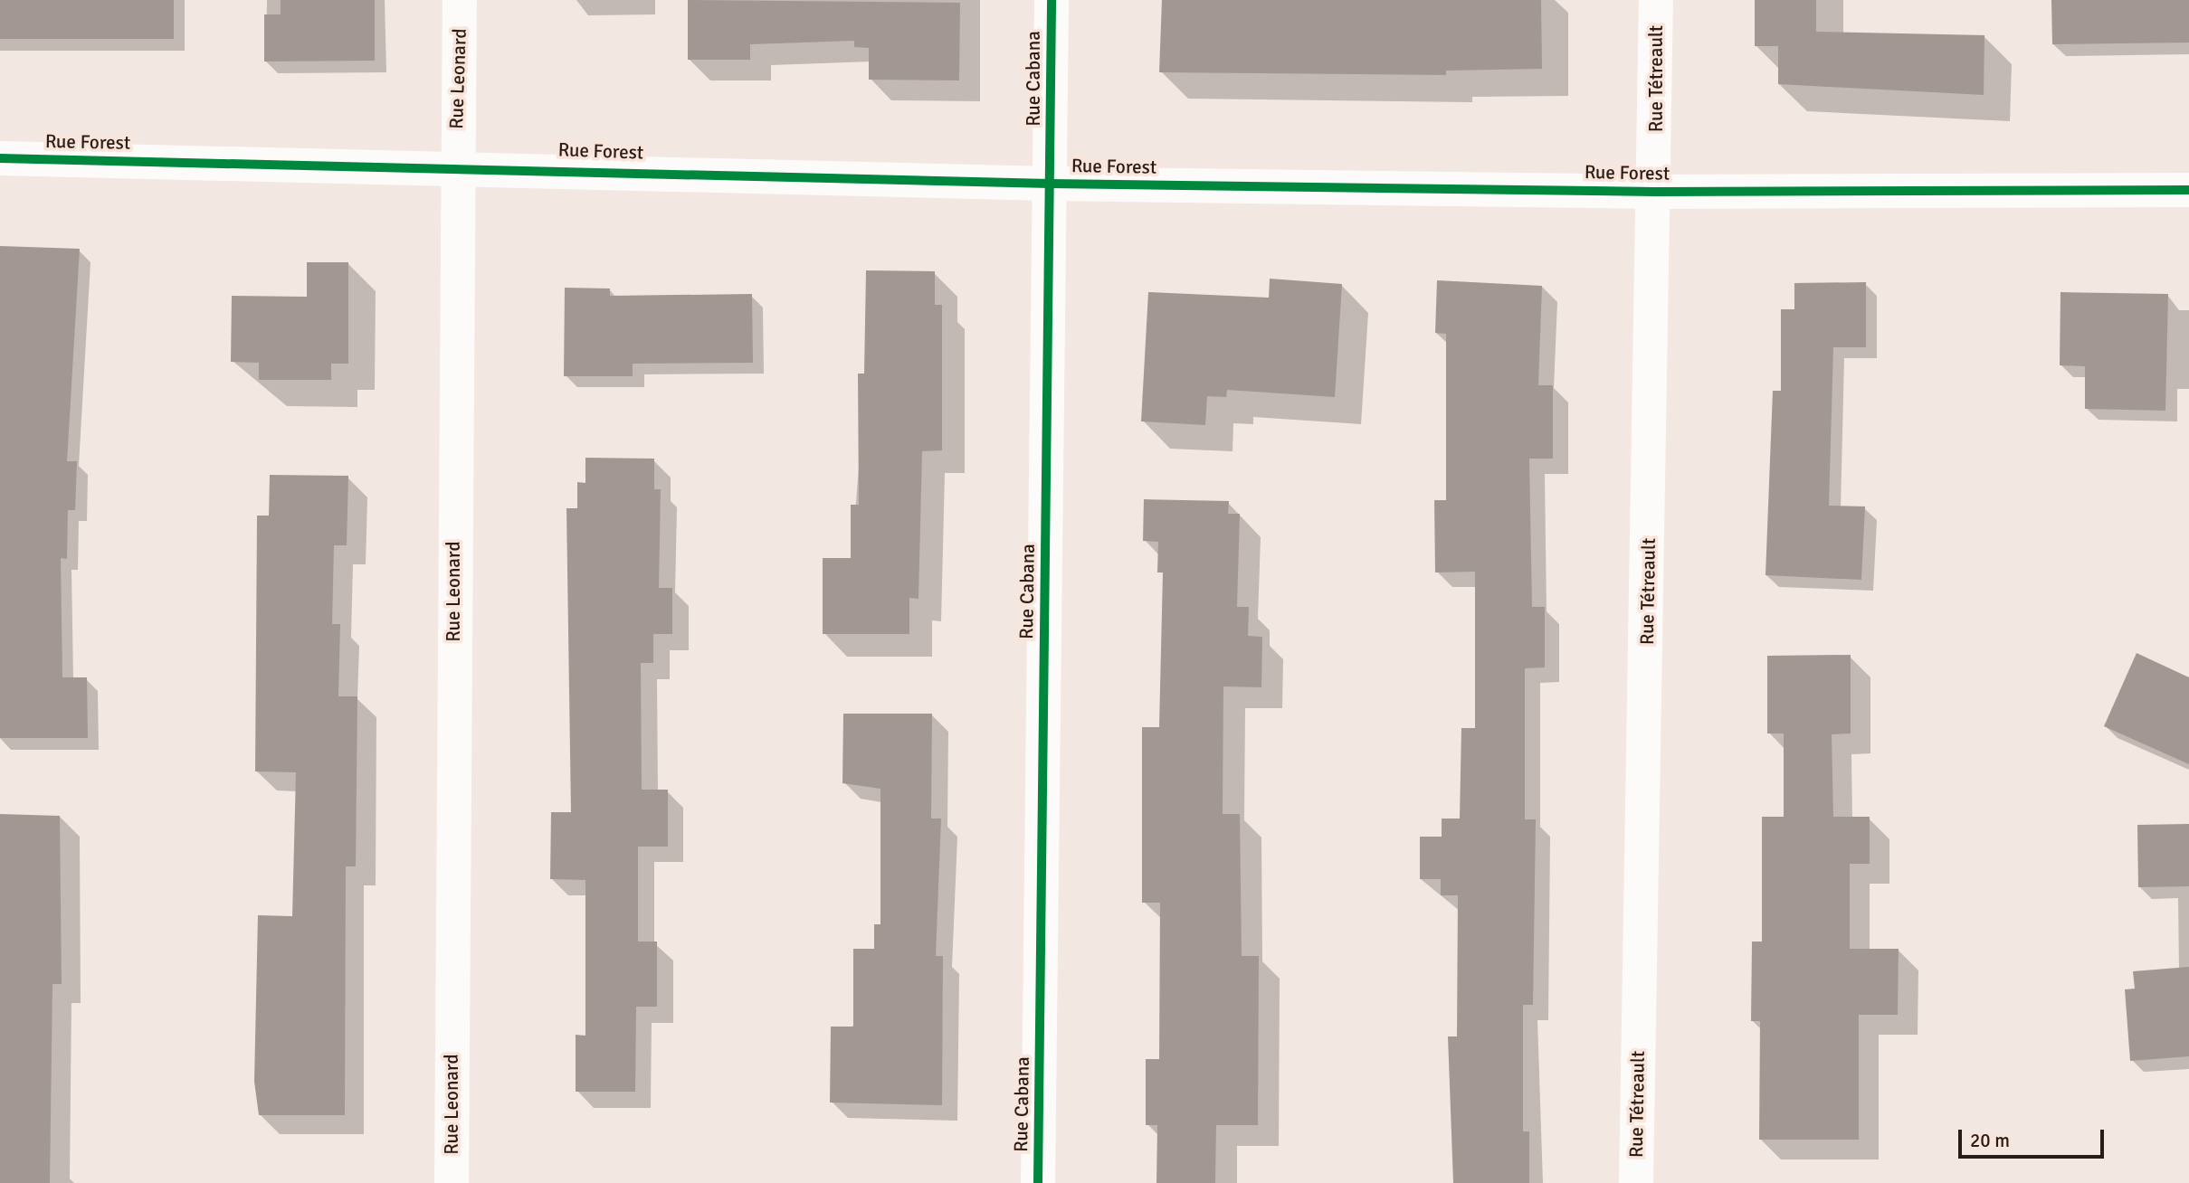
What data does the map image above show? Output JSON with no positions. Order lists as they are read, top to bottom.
{
  "streets": {
    "street": [
      "Rue Leonard",
      "Rue Cabana",
      "Rue Tétreault",
      "Rue Forest"
    ]
  },
  "crossings": [
    ["Rue Leonard", "Rue Forest"],
    ["Rue Cabana", "Rue Forest"],
    ["Rue Tétreault", "Rue Forest"]
  ],
  "scale_bar": "20 m"
}
